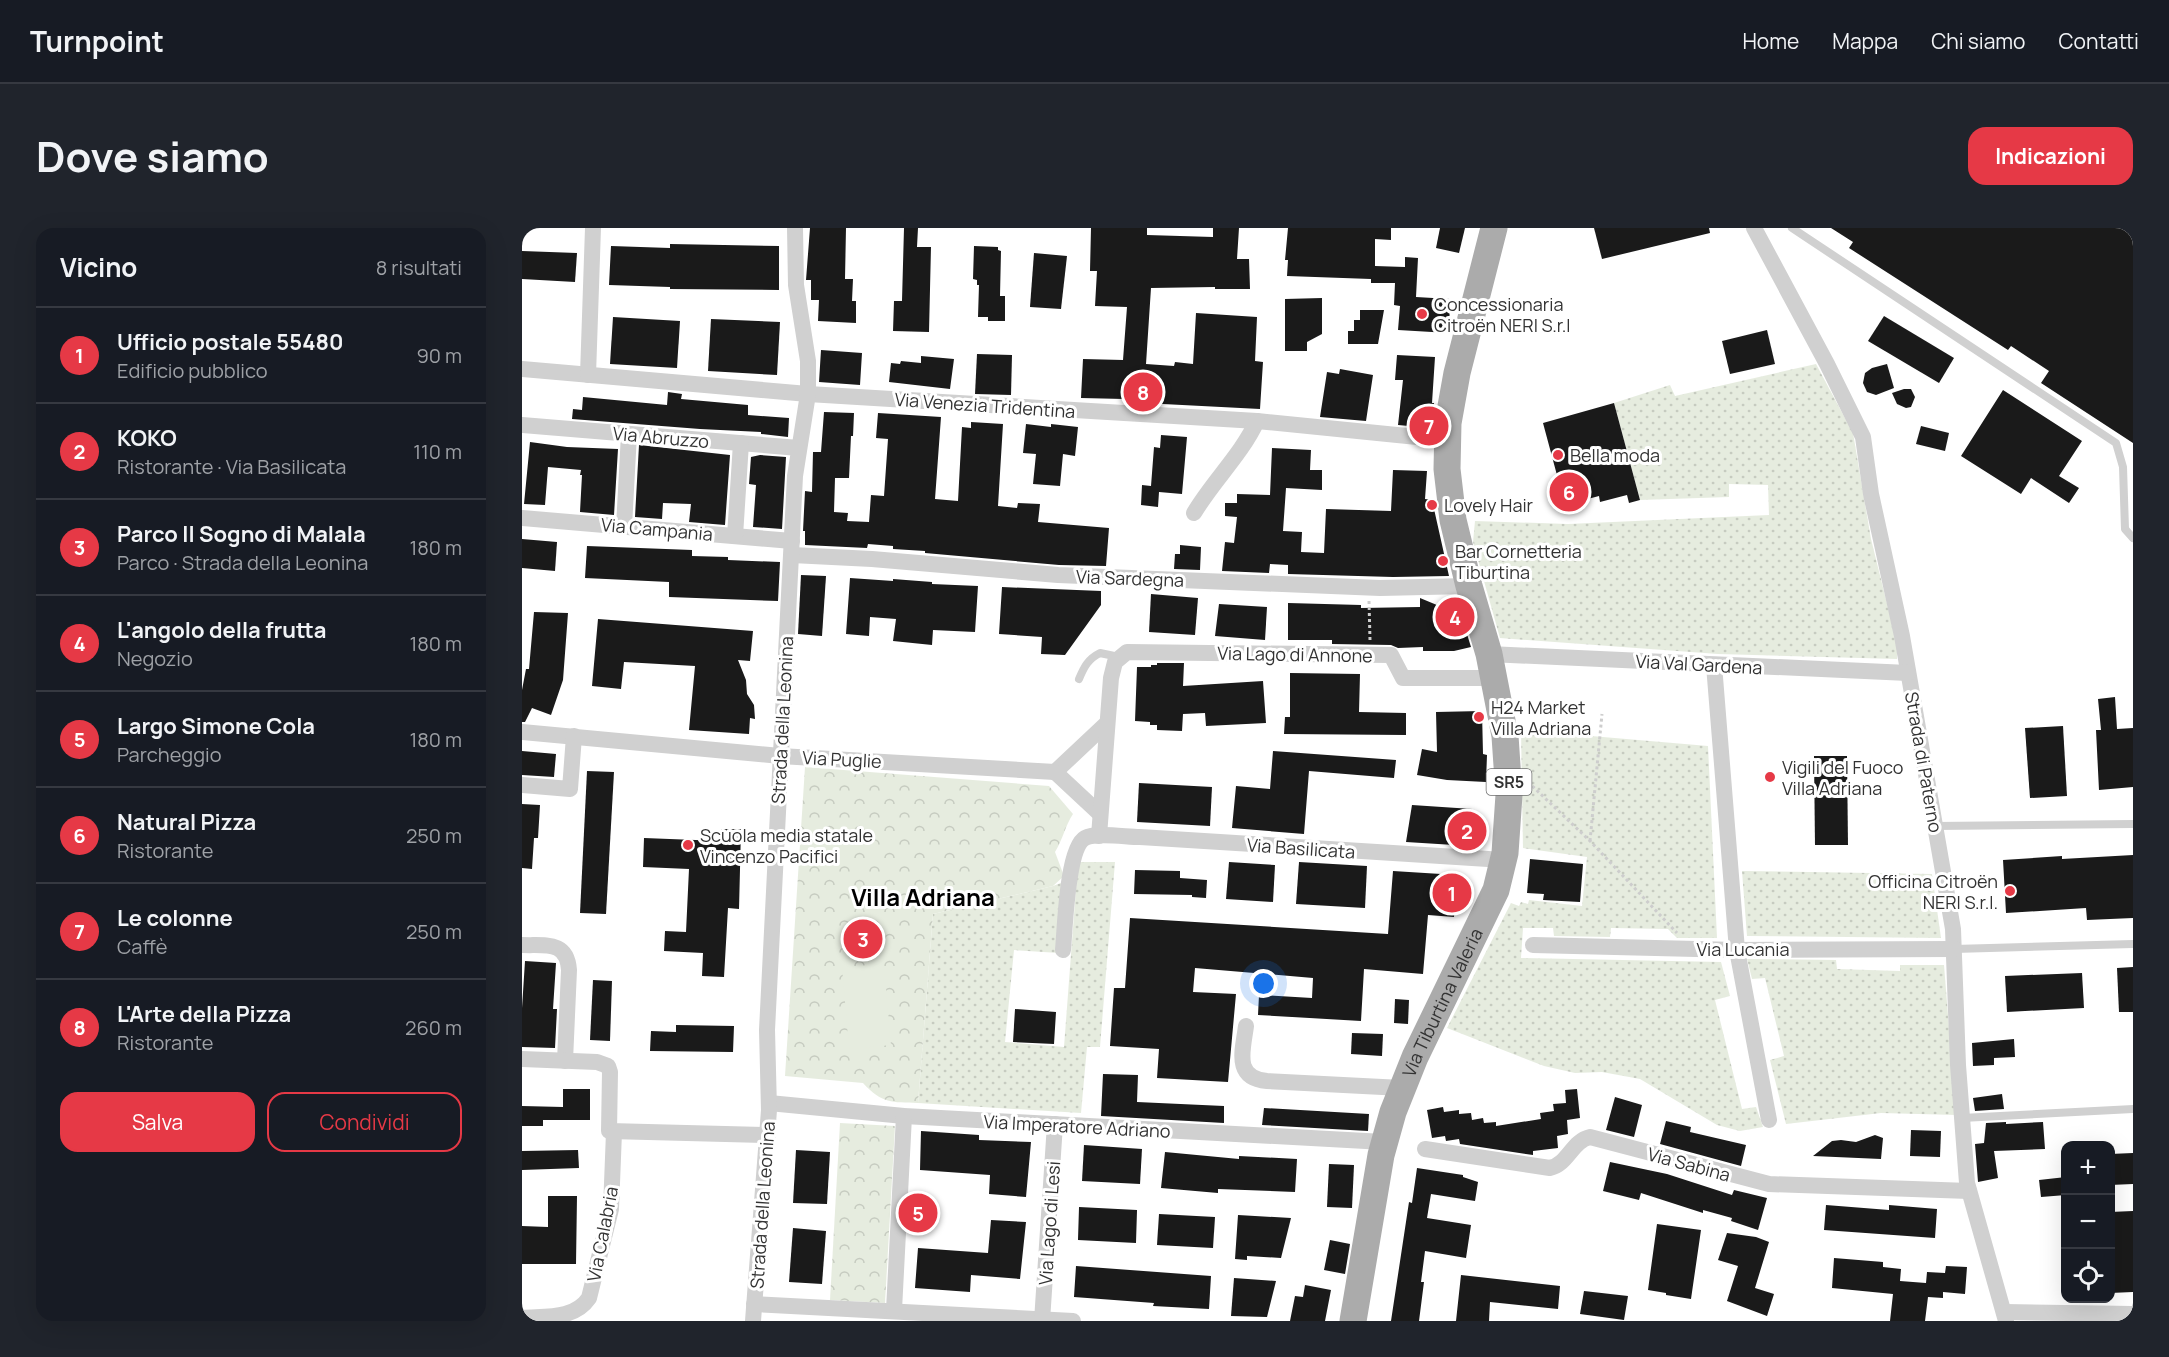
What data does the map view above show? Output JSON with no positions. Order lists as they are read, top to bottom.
{
  "streets": {
    "main road": ["SR5", "Via Tiburtina Valeria"],
    "street": [
      "Via Venezia Tridentina",
      "Via Abruzzo",
      "Via Campania",
      "Via Sardegna",
      "Via Lago di Annone",
      "Via Val Gardena",
      "Strada della Leonina",
      "Via Puglie",
      "Strada di Paterno",
      "Via Basilicata",
      "Via Lucania",
      "Via Imperatore Adriano",
      "Via Sabina",
      "Via Lago di Lesi",
      "Via Calabria"
    ]
  },
  "crossings": [
    ["Via Venezia Tridentina", "Strada della Leonina"],
    ["Via Venezia Tridentina", "Via Tiburtina Valeria"],
    ["Via Abruzzo", "Strada della Leonina"],
    ["Via Campania", "Via Sardegna"],
    ["Via Campania", "Strada della Leonina"],
    ["Via Sardegna", "Strada della Leonina"],
    ["Via Sardegna", "Via Tiburtina Valeria"],
    ["Via Lago di Annone", "Via Val Gardena"],
    ["Via Lago di Annone", "Via Tiburtina Valeria"],
    ["Via Val Gardena", "Strada di Paterno"],
    ["Via Val Gardena", "Via Tiburtina Valeria"],
    ["Strada della Leonina", "Via Puglie"],
    ["Strada della Leonina", "Via Imperatore Adriano"],
    ["Strada di Paterno", "Via Lucania"],
    ["Strada di Paterno", "Via Sabina"],
    ["Via Basilicata", "Via Tiburtina Valeria"],
    ["Via Tiburtina Valeria", "Via Imperatore Adriano"],
    ["Via Imperatore Adriano", "Via Lago di Lesi"]
  ],
  "districts": ["Villa Adriana"],
  "places": [
    "Concessionaria Citroën NERI S.r.l",
    "Bella moda",
    "Lovely Hair",
    "Bar Cornetteria Tiburtina",
    "H24 Market Villa Adriana",
    "Vigili del Fuoco Villa Adriana",
    "Scuola media statale Vincenzo Pacifici",
    "Officina Citroën NERI S.r.l."
  ],
  "page": {
    "header": "Turnpoint",
    "nav": [
      "Home",
      "Mappa",
      "Chi siamo",
      "Contatti"
    ],
    "title": "Dove siamo",
    "buttons": [
      "Indicazioni",
      ["Salva", "Condividi"]
    ],
    "heading": ["Vicino", "8 risultati"],
    "list": [
      {
        "mark": "1",
        "name": "Ufficio postale 55480",
        "note": "Edificio pubblico",
        "value": "90 m"
      },
      {
        "mark": "2",
        "name": "KOKO",
        "note": "Ristorante · Via Basilicata",
        "value": "110 m"
      },
      {
        "mark": "3",
        "name": "Parco Il Sogno di Malala",
        "note": "Parco · Strada della Leonina",
        "value": "180 m"
      },
      {
        "mark": "4",
        "name": "L'angolo della frutta",
        "note": "Negozio",
        "value": "180 m"
      },
      {
        "mark": "5",
        "name": "Largo Simone Cola",
        "note": "Parcheggio",
        "value": "180 m"
      },
      {
        "mark": "6",
        "name": "Natural Pizza",
        "note": "Ristorante",
        "value": "250 m"
      },
      {
        "mark": "7",
        "name": "Le colonne",
        "note": "Caffè",
        "value": "250 m"
      },
      {
        "mark": "8",
        "name": "L'Arte della Pizza",
        "note": "Ristorante",
        "value": "260 m"
      }
    ],
    "pins": [
      "8",
      "7",
      "6",
      "4",
      "2",
      "1",
      "3",
      "5"
    ],
    "map_buttons": ["+", "−"]
  }
}
